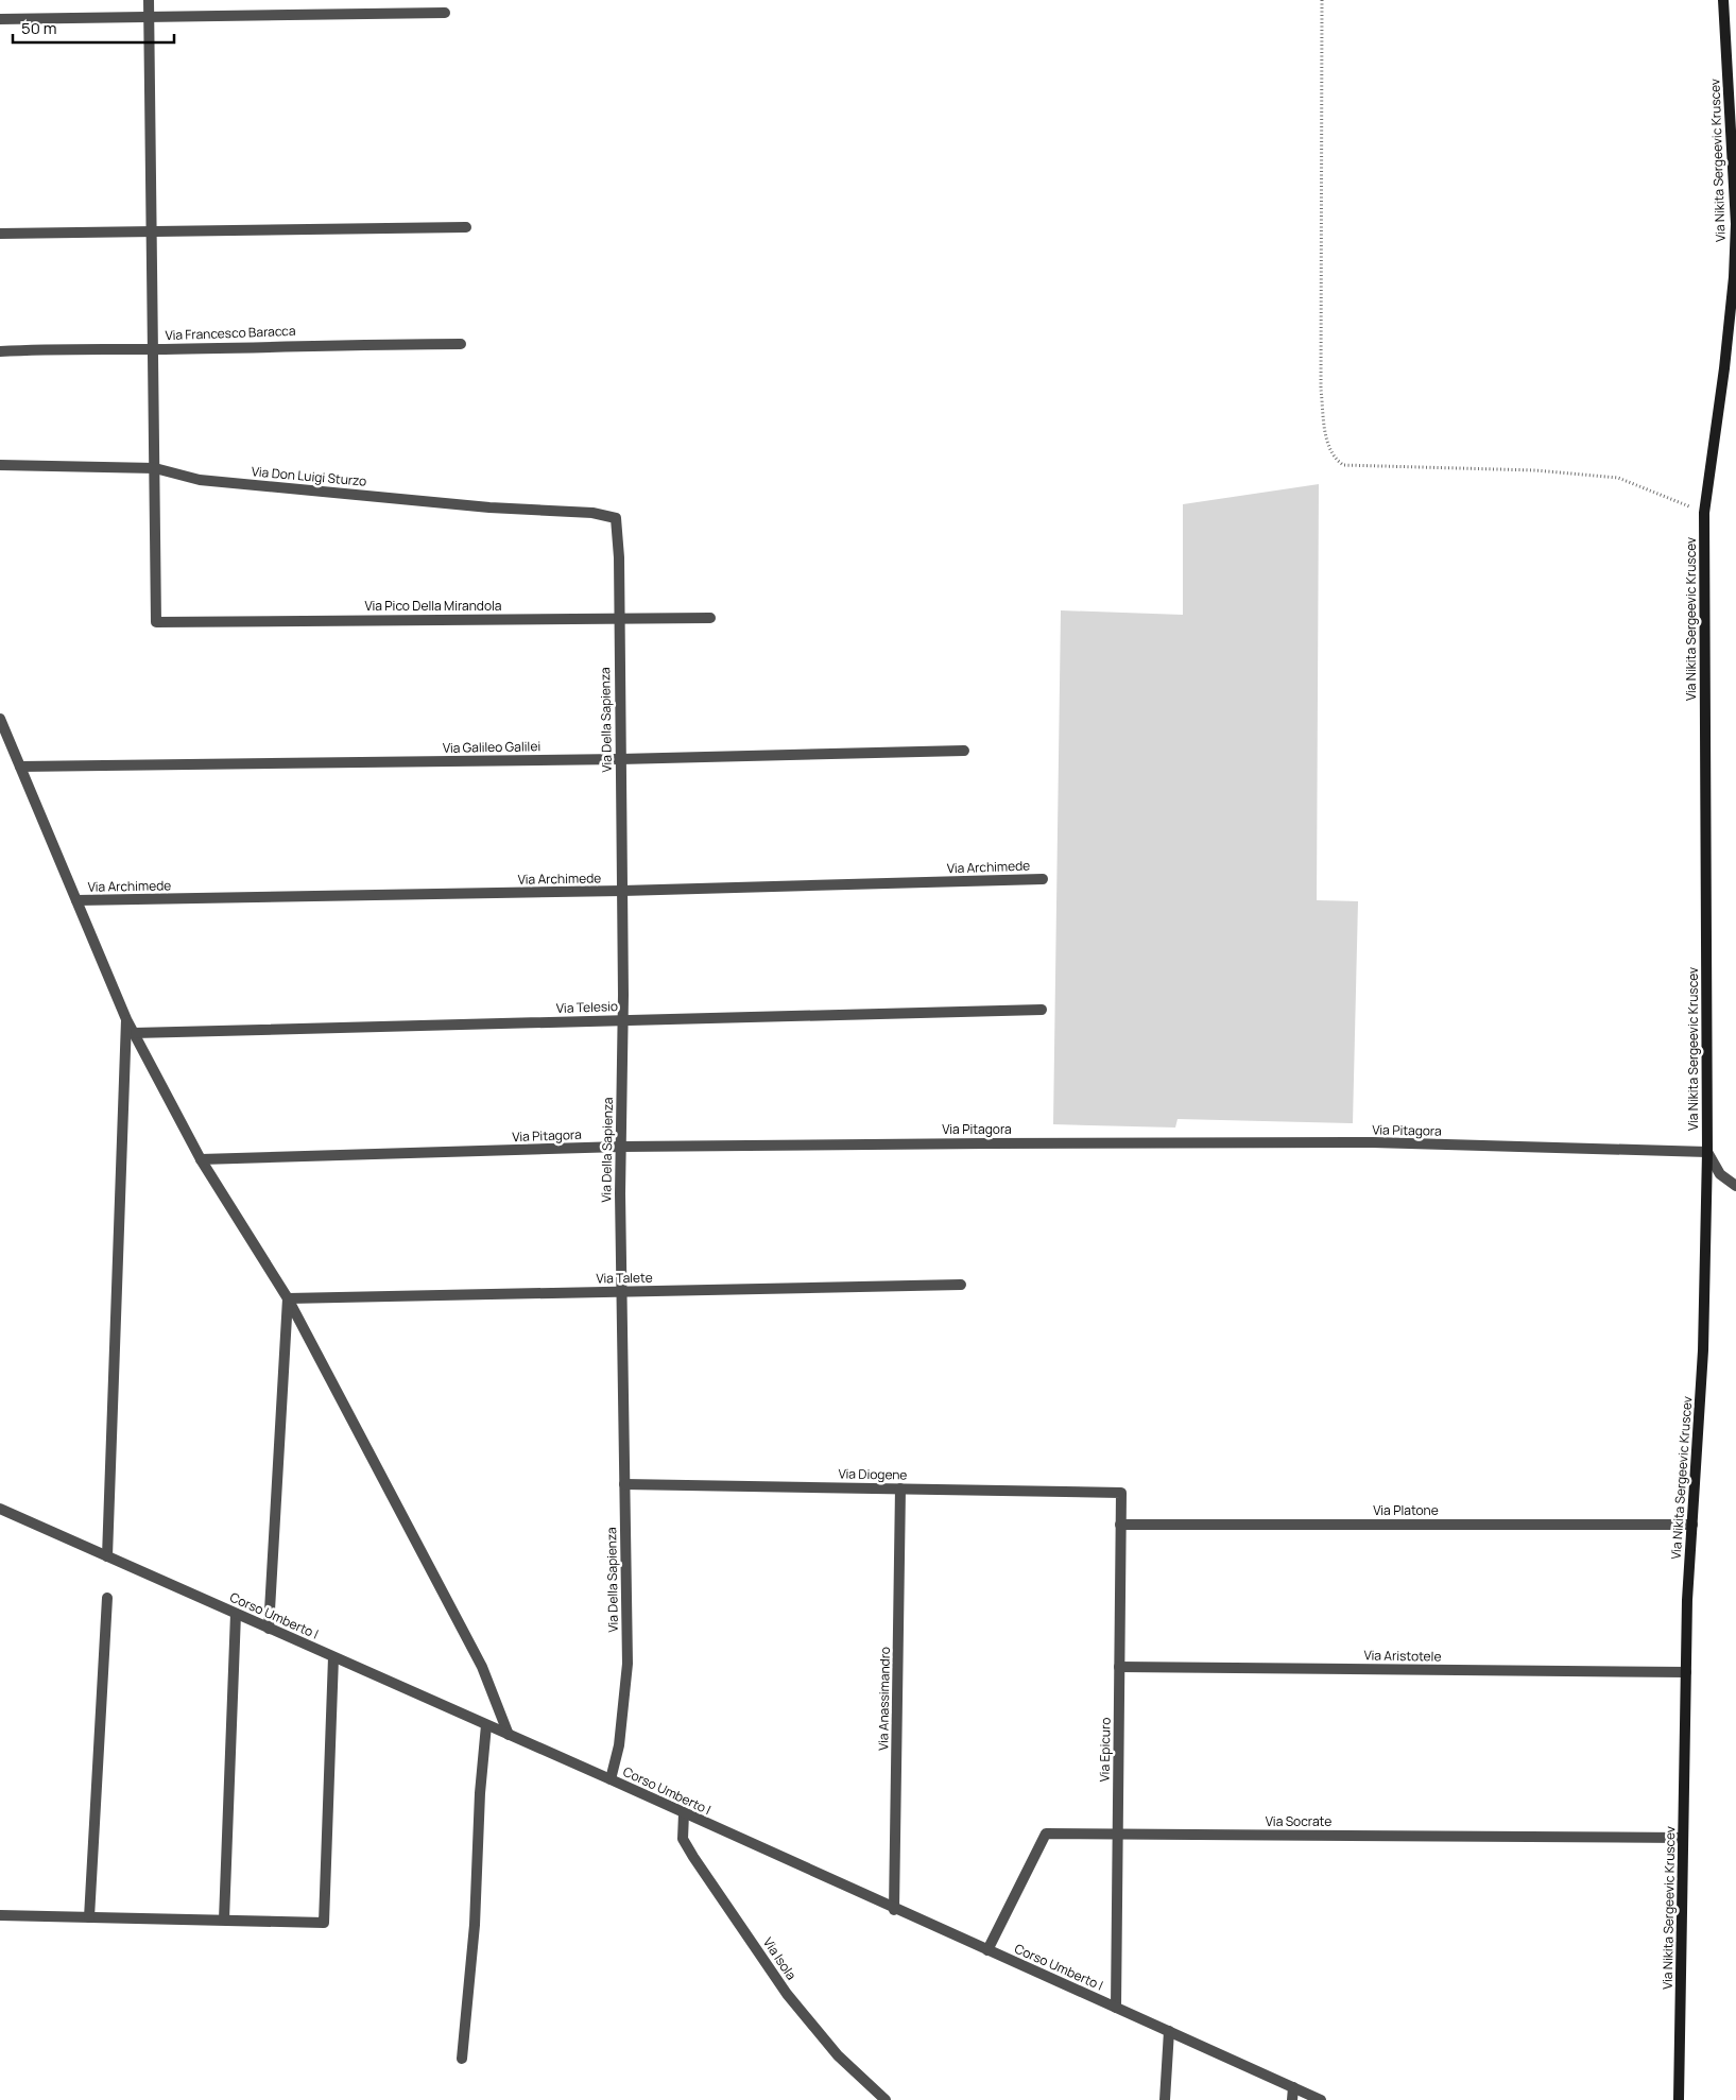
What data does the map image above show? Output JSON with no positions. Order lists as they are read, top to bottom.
{
  "streets": {
    "main road": ["Via Nikita Sergeevic Kruscev"],
    "street": [
      "Via Francesco Baracca",
      "Via Don Luigi Sturzo",
      "Via Pico Della Mirandola",
      "Via Della Sapienza",
      "Via Galileo Galilei",
      "Via Archimede",
      "Via Telesio",
      "Via Pitagora",
      "Via Talete",
      "Via Diogene",
      "Via Platone",
      "Corso Umberto I",
      "Via Aristotele",
      "Via Anassimandro",
      "Via Epicuro",
      "Via Socrate",
      "Via Isola"
    ]
  },
  "crossings": [
    ["Via Nikita Sergeevic Kruscev", "Via Pitagora"],
    ["Via Nikita Sergeevic Kruscev", "Via Platone"],
    ["Via Nikita Sergeevic Kruscev", "Via Aristotele"],
    ["Via Nikita Sergeevic Kruscev", "Via Socrate"],
    ["Via Don Luigi Sturzo", "Via Pico Della Mirandola"],
    ["Via Don Luigi Sturzo", "Via Della Sapienza"],
    ["Via Pico Della Mirandola", "Via Della Sapienza"],
    ["Via Della Sapienza", "Via Galileo Galilei"],
    ["Via Della Sapienza", "Via Archimede"],
    ["Via Della Sapienza", "Via Telesio"],
    ["Via Della Sapienza", "Via Pitagora"],
    ["Via Della Sapienza", "Via Talete"],
    ["Via Della Sapienza", "Via Diogene"],
    ["Via Della Sapienza", "Corso Umberto I"],
    ["Via Diogene", "Via Anassimandro"],
    ["Via Diogene", "Via Epicuro"],
    ["Via Platone", "Via Epicuro"],
    ["Corso Umberto I", "Via Anassimandro"],
    ["Corso Umberto I", "Via Epicuro"],
    ["Corso Umberto I", "Via Socrate"],
    ["Corso Umberto I", "Via Isola"],
    ["Via Aristotele", "Via Epicuro"],
    ["Via Epicuro", "Via Socrate"]
  ],
  "scale_bar": "50 m"
}
